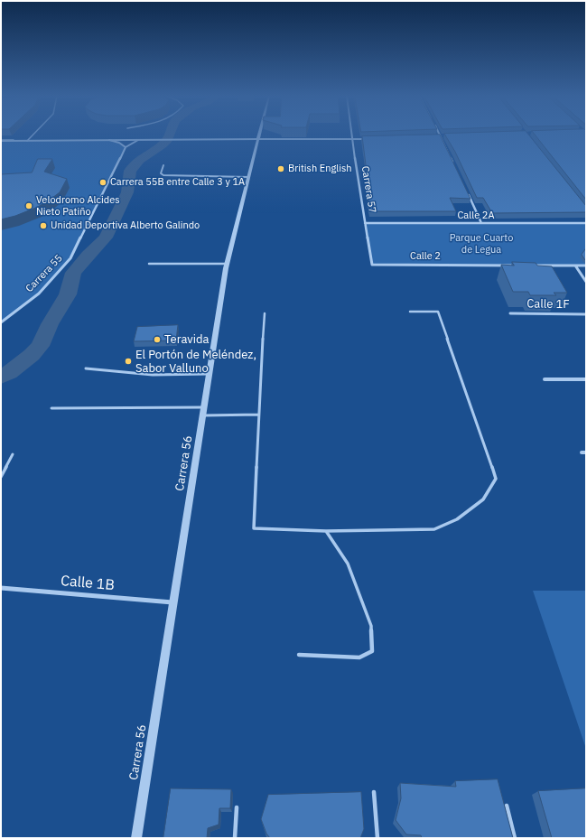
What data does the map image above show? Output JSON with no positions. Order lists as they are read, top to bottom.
{
  "streets": {
    "street": [
      "Carrera 57",
      "Calle 2A",
      "Calle 2",
      "Carrera 55",
      "Calle 1F",
      "Carrera 56",
      "Calle 1B"
    ]
  },
  "crossings": [
    ["Carrera 57", "Calle 2A"],
    ["Carrera 57", "Calle 2"],
    ["Carrera 56", "Calle 1B"]
  ],
  "parks": ["Parque Cuarto de Legua"],
  "places": [
    "British English",
    "Carrera 55B entre Calle 3 y 1A",
    "Velodromo Alcides Nieto Patiño",
    "Unidad Deportiva Alberto Galindo",
    "Teravida",
    "El Portón de Meléndez, Sabor Valluno"
  ]
}
